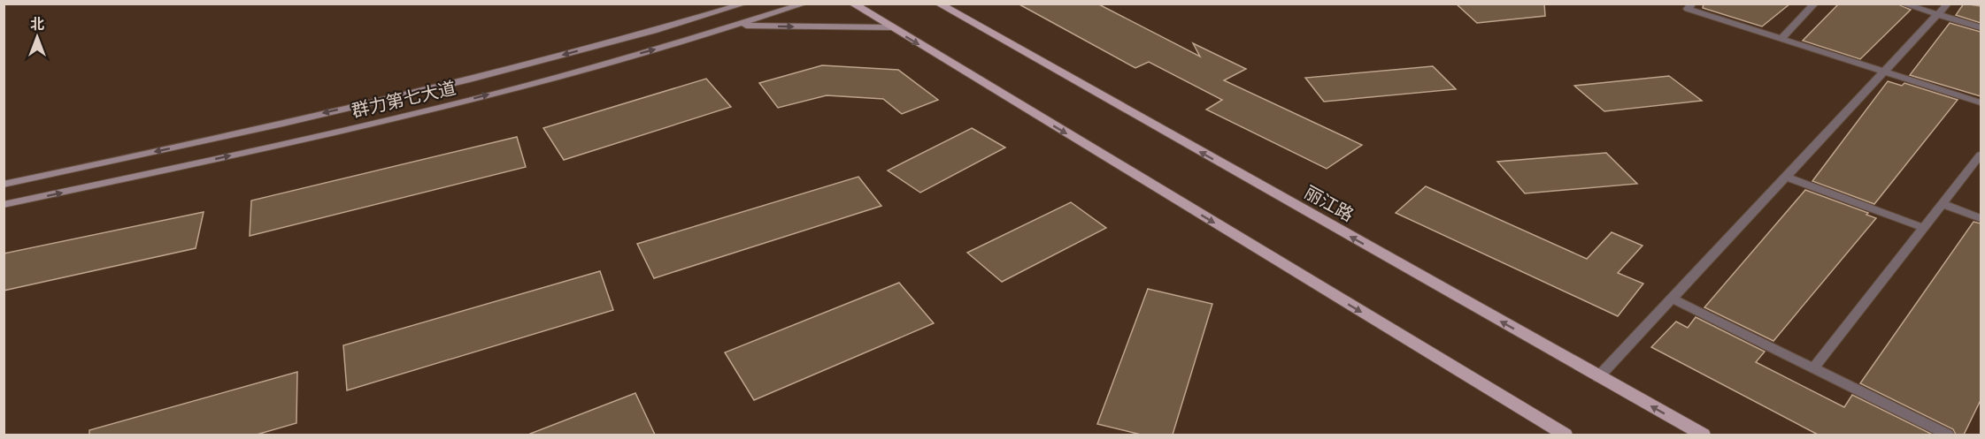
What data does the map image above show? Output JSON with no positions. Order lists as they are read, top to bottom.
{
  "streets": {
    "main road": ["群力第七大道", "丽江路"]
  },
  "north": "top"
}
